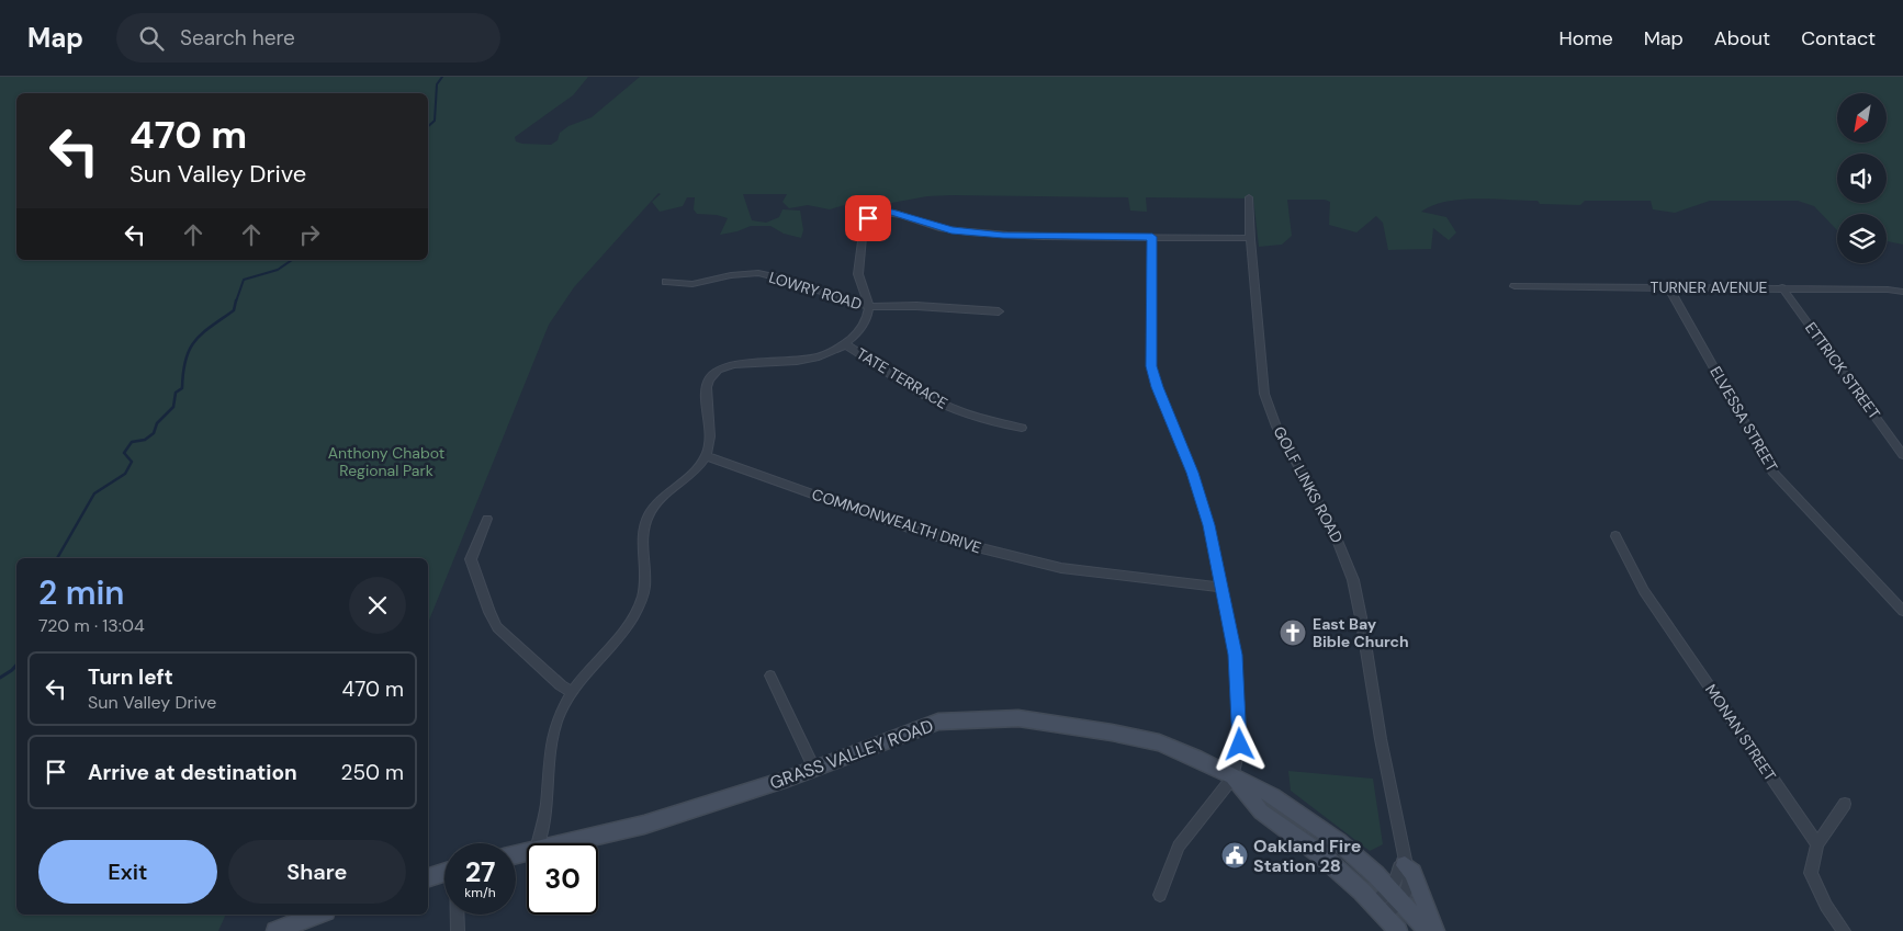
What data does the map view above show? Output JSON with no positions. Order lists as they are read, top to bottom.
{
  "streets": {
    "main road": ["GRASS VALLEY ROAD"],
    "street": [
      "TURNER AVENUE",
      "LOWRY ROAD",
      "ETTRICK STREET",
      "TATE TERRACE",
      "ELVESSA STREET",
      "GOLF LINKS ROAD",
      "COMMONWEALTH DRIVE",
      "MONAN STREET"
    ]
  },
  "crossings": [
    ["TURNER AVENUE", "ETTRICK STREET"],
    ["TURNER AVENUE", "ELVESSA STREET"],
    ["GOLF LINKS ROAD", "GRASS VALLEY ROAD"]
  ],
  "parks": ["Anthony Chabot Regional Park"],
  "places": {
    "church": ["East Bay Bible Church"],
    "public building": ["Oakland Fire Station 28"]
  },
  "north": "bottom left",
  "page": {
    "header": "Map",
    "search": "Search here",
    "nav": [
      "Home",
      "Map",
      "About",
      "Contact"
    ],
    "turn": ["470 m", "Sun Valley Drive"],
    "heading": ["2 min", "720 m · 13:04"],
    "list": [
      {
        "name": "Turn left",
        "note": "Sun Valley Drive",
        "value": "470 m"
      },
      {
        "name": "Arrive at destination",
        "value": "250 m"
      }
    ],
    "buttons": ["Exit", "Share"],
    "speed": "27 km/h",
    "limit": "30"
  }
}
